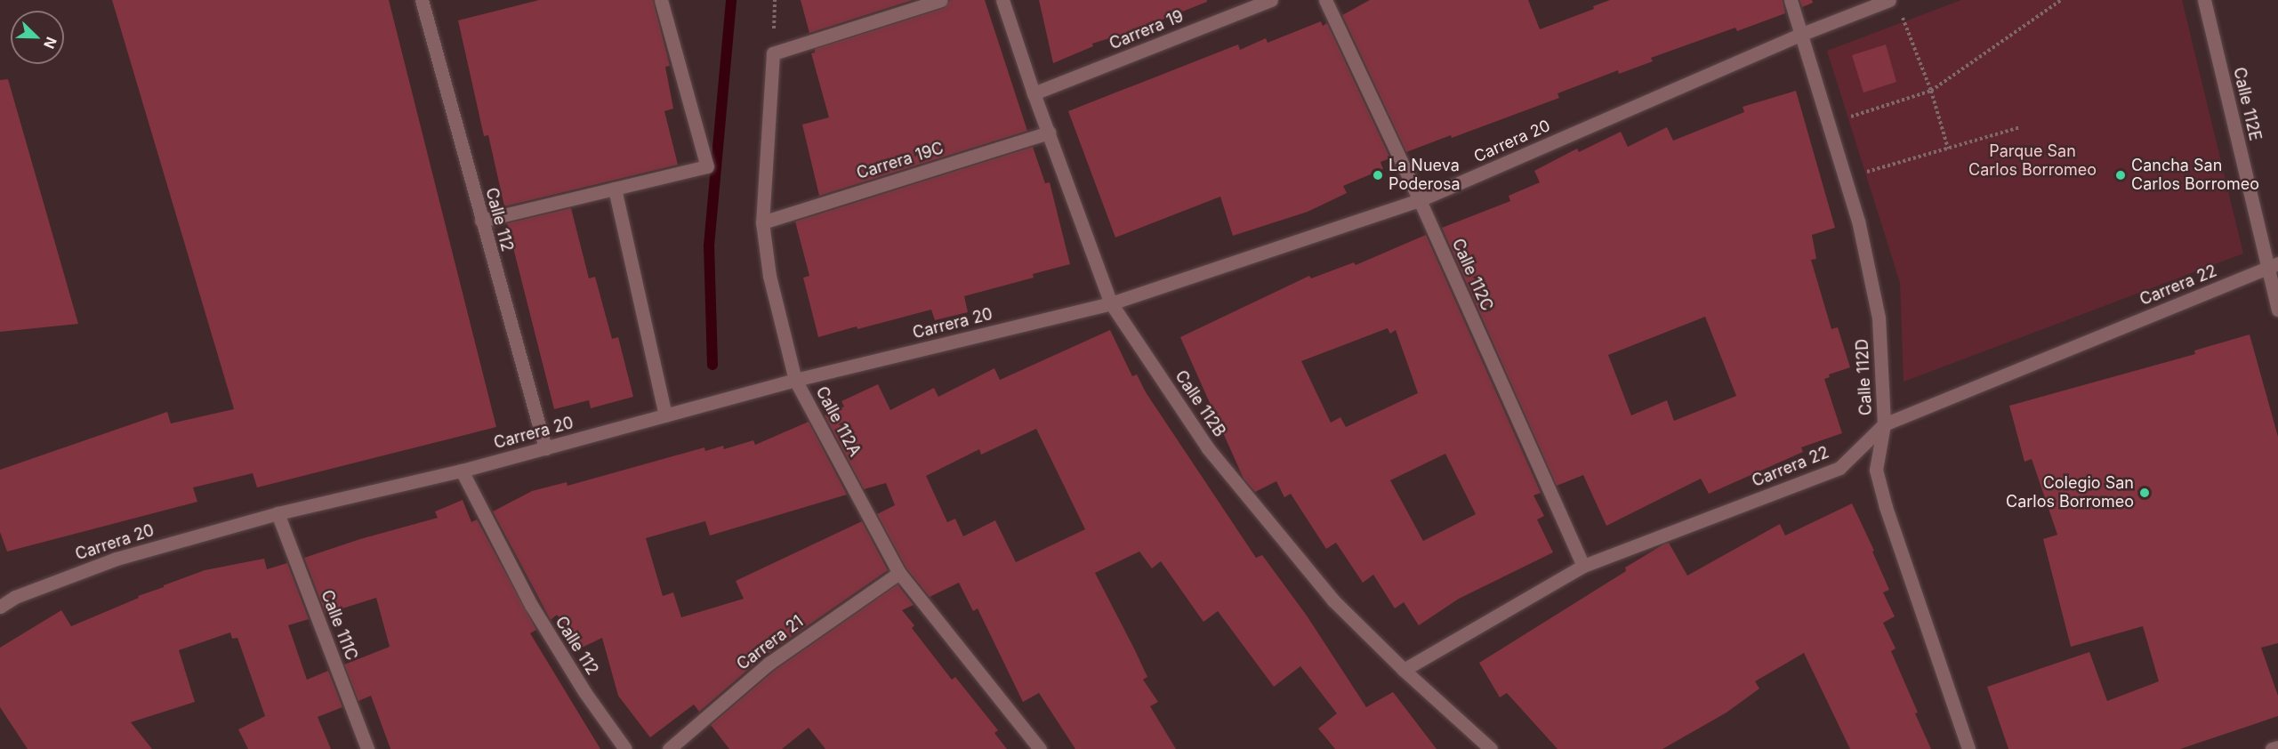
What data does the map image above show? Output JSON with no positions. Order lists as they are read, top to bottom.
{
  "streets": {
    "street": [
      "Carrera 19",
      "Calle 112E",
      "Carrera 20",
      "Carrera 19C",
      "Calle 112",
      "Calle 112C",
      "Carrera 22",
      "Calle 112D",
      "Calle 112B",
      "Calle 112A",
      "Calle 111C",
      "Carrera 21"
    ]
  },
  "crossings": [
    ["Carrera 19", "Calle 112B"],
    ["Calle 112E", "Carrera 22"],
    ["Carrera 20", "Calle 112"],
    ["Carrera 20", "Calle 112C"],
    ["Carrera 20", "Calle 112D"],
    ["Carrera 20", "Calle 112B"],
    ["Carrera 20", "Calle 112A"],
    ["Carrera 20", "Calle 111C"],
    ["Carrera 19C", "Calle 112B"],
    ["Carrera 19C", "Calle 112A"],
    ["Calle 112C", "Carrera 22"],
    ["Carrera 22", "Calle 112D"],
    ["Carrera 22", "Calle 112B"],
    ["Calle 112A", "Carrera 21"]
  ],
  "parks": ["Parque San Carlos Borromeo"],
  "places": ["La Nueva Poderosa", "Cancha San Carlos Borromeo", "Colegio San Carlos Borromeo"],
  "north": "bottom right"
}
